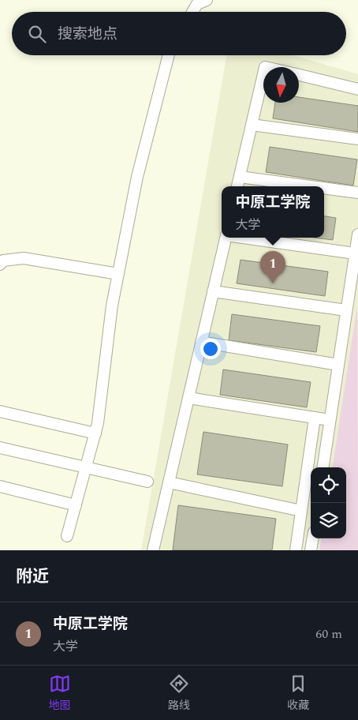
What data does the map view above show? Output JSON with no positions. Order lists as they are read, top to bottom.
{
  "north": "bottom",
  "page": {
    "search": "搜索地点",
    "popup": ["中原工学院", "大学"],
    "pins": "1",
    "heading": "附近",
    "list": [
      {
        "mark": "1",
        "name": "中原工学院",
        "note": "大学",
        "value": "60 m"
      }
    ],
    "nav": ["地图", "路线", "收藏"]
  }
}
